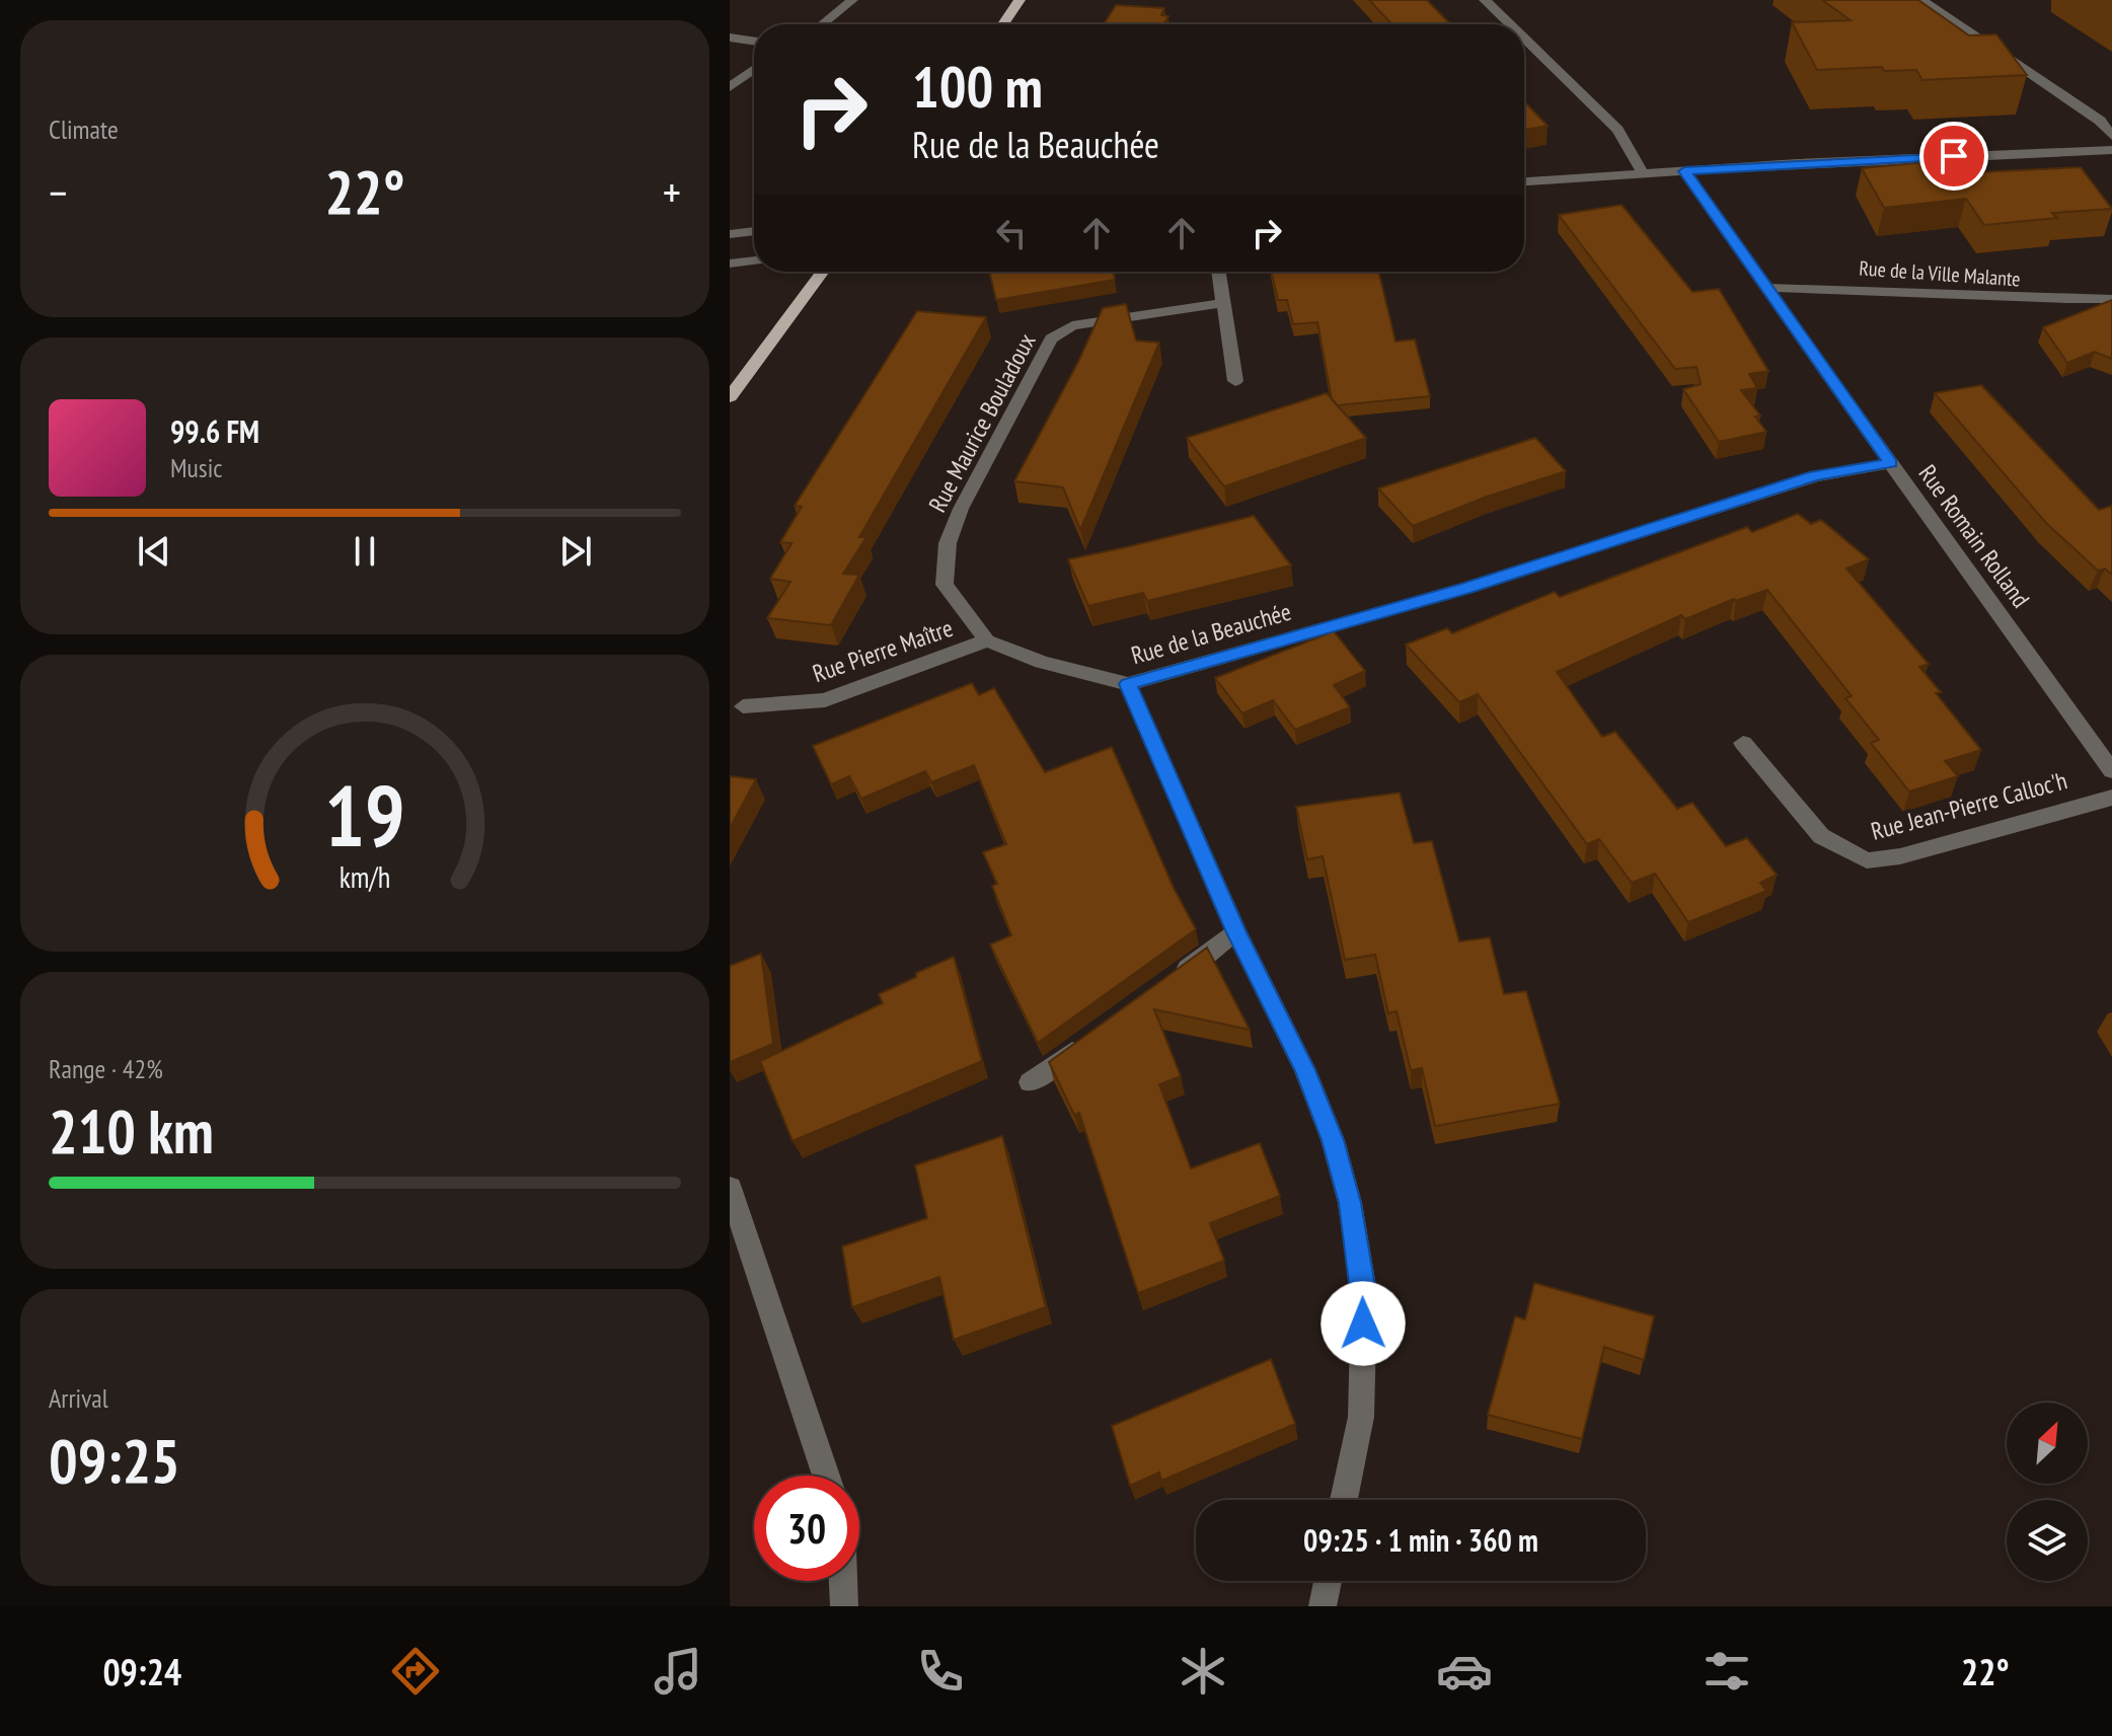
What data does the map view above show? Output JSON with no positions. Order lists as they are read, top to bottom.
{
  "streets": {
    "street": [
      "Rue de la Ville Malante",
      "Rue Maurice Bouladoux",
      "Rue Romain Rolland",
      "Rue de la Beauchée",
      "Rue Pierre Maître",
      "Rue Jean-Pierre Calloc'h"
    ]
  },
  "crossings": [
    ["Rue de la Ville Malante", "Rue Romain Rolland"],
    ["Rue Maurice Bouladoux", "Rue Pierre Maître"],
    ["Rue Romain Rolland", "Rue de la Beauchée"]
  ],
  "north": "top right",
  "page": {
    "tile": [
      "Climate",
      ["Range · 42%", "210 km"],
      ["Arrival", "09:25"]
    ],
    "turn": ["100 m", "Rue de la Beauchée"],
    "heat": ["−", "22°", "+"],
    "song": ["99.6 FM", "Music"],
    "limit": "30",
    "trip": "09:25 · 1 min · 360 m",
    "tabs": ["09:24", "22°"],
    "gauge": ["19", "km/h"]
  }
}
